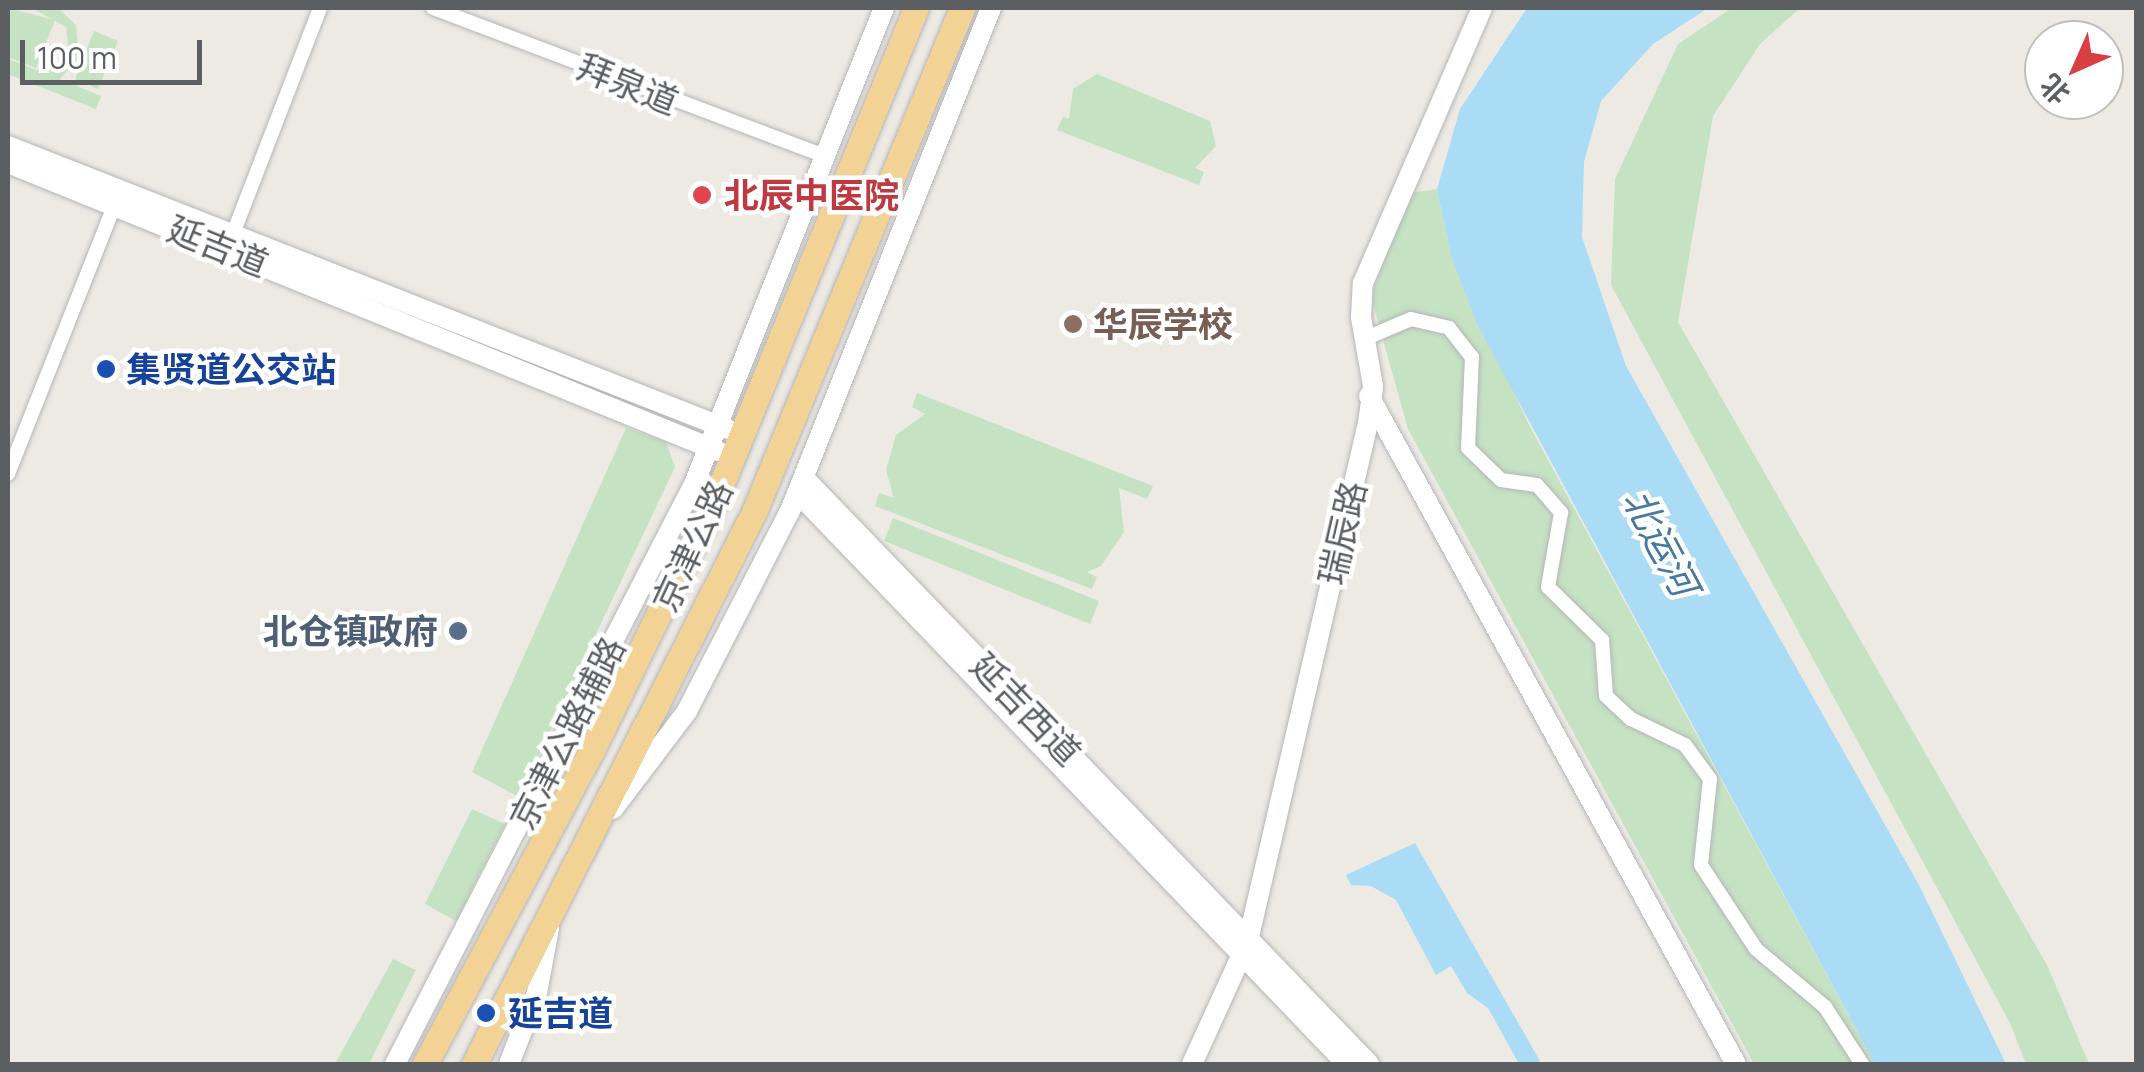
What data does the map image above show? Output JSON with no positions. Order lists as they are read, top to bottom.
{
  "streets": {
    "highway": ["京津公路"],
    "street": [
      "拜泉道",
      "延吉道",
      "瑞辰路",
      "延吉西道",
      "京津公路辅路"
    ]
  },
  "crossings": [
    ["拜泉道", "京津公路辅路"],
    ["延吉道", "京津公路辅路"],
    ["瑞辰路", "延吉西道"],
    ["京津公路", "京津公路辅路"],
    ["延吉西道", "京津公路辅路"]
  ],
  "water": ["北运河"],
  "places": [
    "北辰中医院",
    "华辰学校",
    "集贤道公交站",
    "北仓镇政府",
    "延吉道"
  ],
  "scale_bar": "100 m",
  "north": "bottom left"
}
